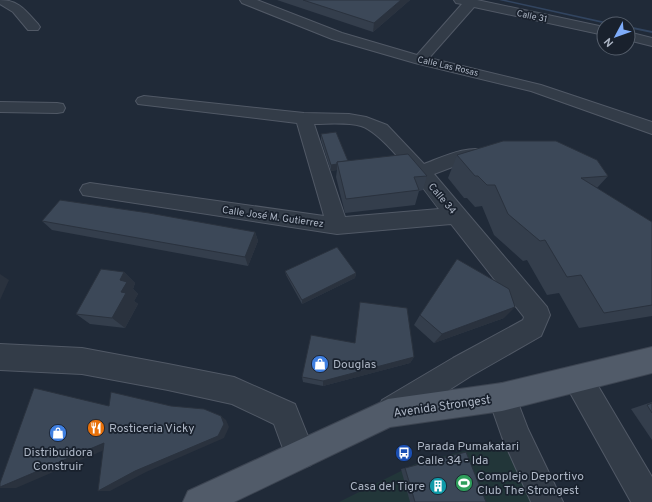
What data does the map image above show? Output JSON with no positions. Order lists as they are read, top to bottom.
{
  "streets": {
    "main road": ["Avenida Strongest"],
    "street": [
      "Calle 31",
      "Calle Las Rosas",
      "Calle 34",
      "Calle José M. Gutierrez"
    ]
  },
  "crossings": [
    ["Calle 34", "Calle José M. Gutierrez"],
    ["Calle 34", "Avenida Strongest"]
  ],
  "places": {
    "shop": ["Douglas", "Distribuidora Construir"],
    "restaurant": ["Rosticeria Vicky"],
    "bus stop": ["Parada Pumakatari Calle 34 - Ida"],
    "sports": ["Complejo Deportivo Club The Strongest"],
    "building": ["Casa del Tigre"]
  },
  "north": "bottom left"
}
